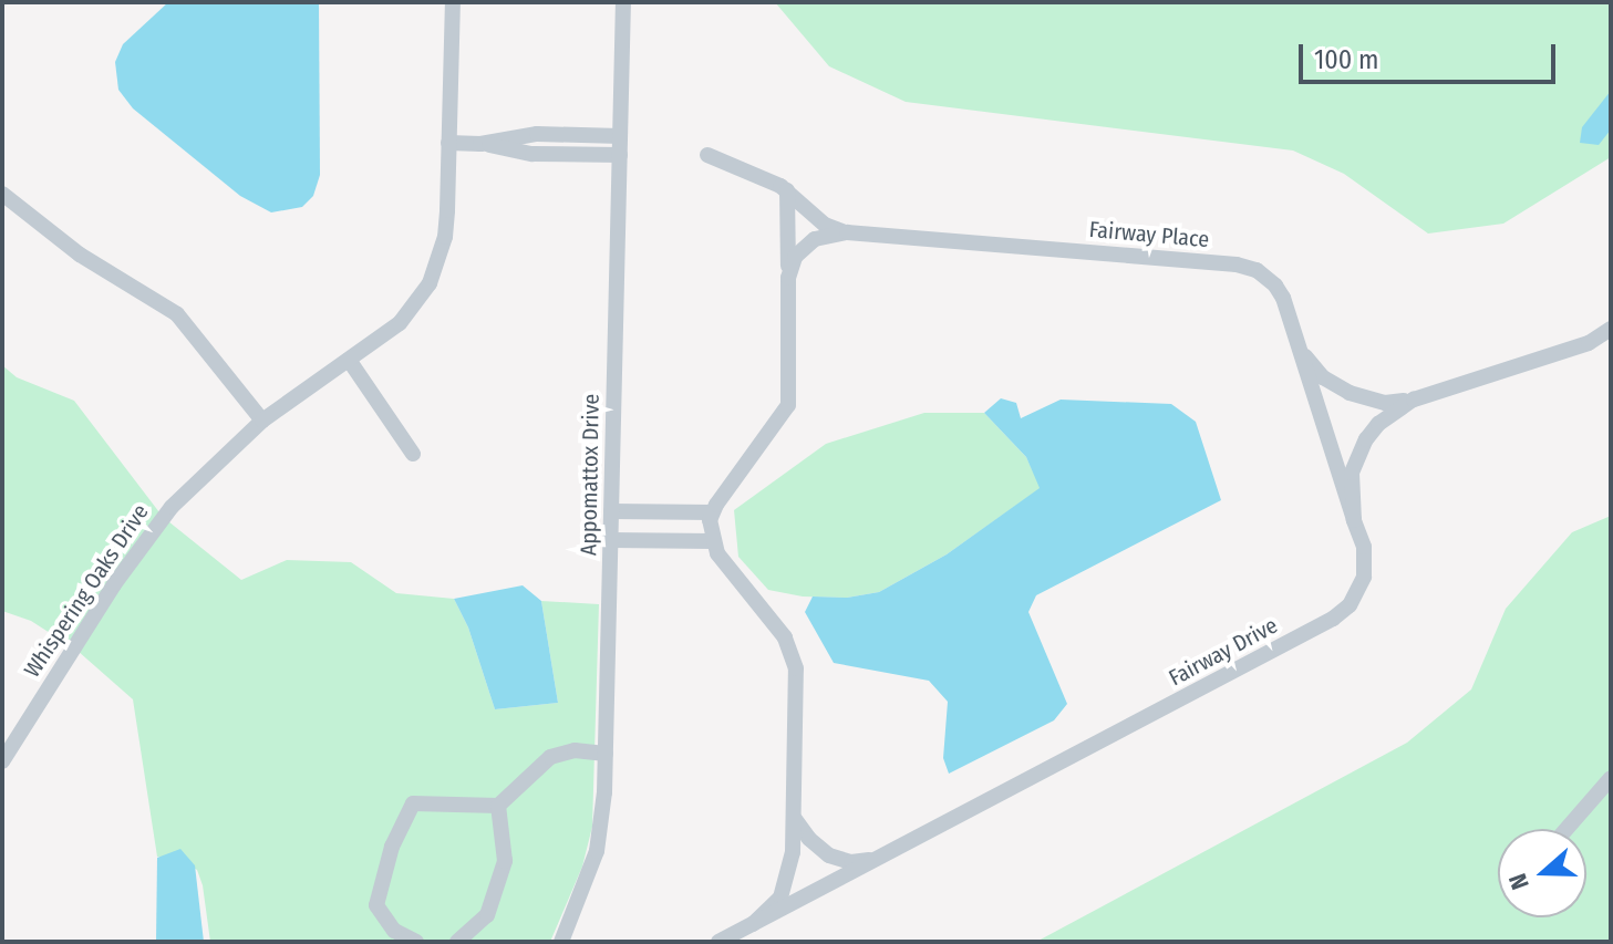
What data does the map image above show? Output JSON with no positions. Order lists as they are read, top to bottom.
{
  "streets": {
    "street": [
      "Fairway Place",
      "Appomattox Drive",
      "Whispering Oaks Drive",
      "Fairway Drive"
    ]
  },
  "crossings": [
    ["Fairway Place", "Fairway Drive"]
  ],
  "scale_bar": "100 m",
  "north": "left"
}
